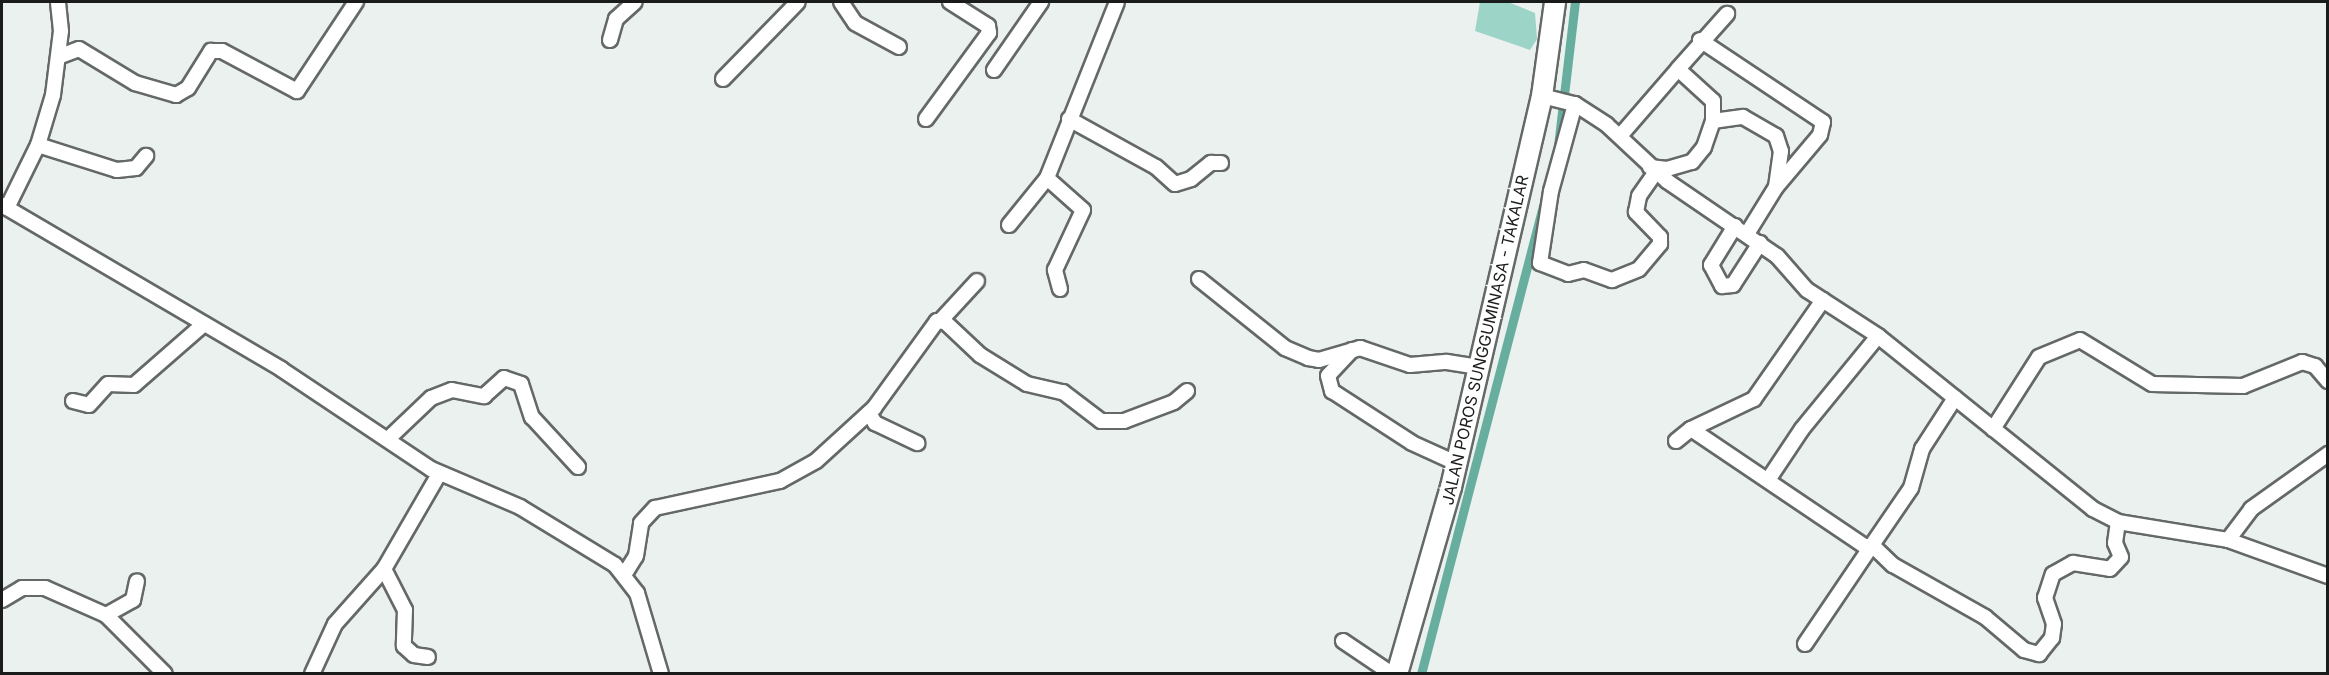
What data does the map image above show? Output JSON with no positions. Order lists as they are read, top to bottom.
{
  "streets": {
    "highway": ["JALAN POROS SUNGGUMINASA - TAKALAR"]
  }
}
